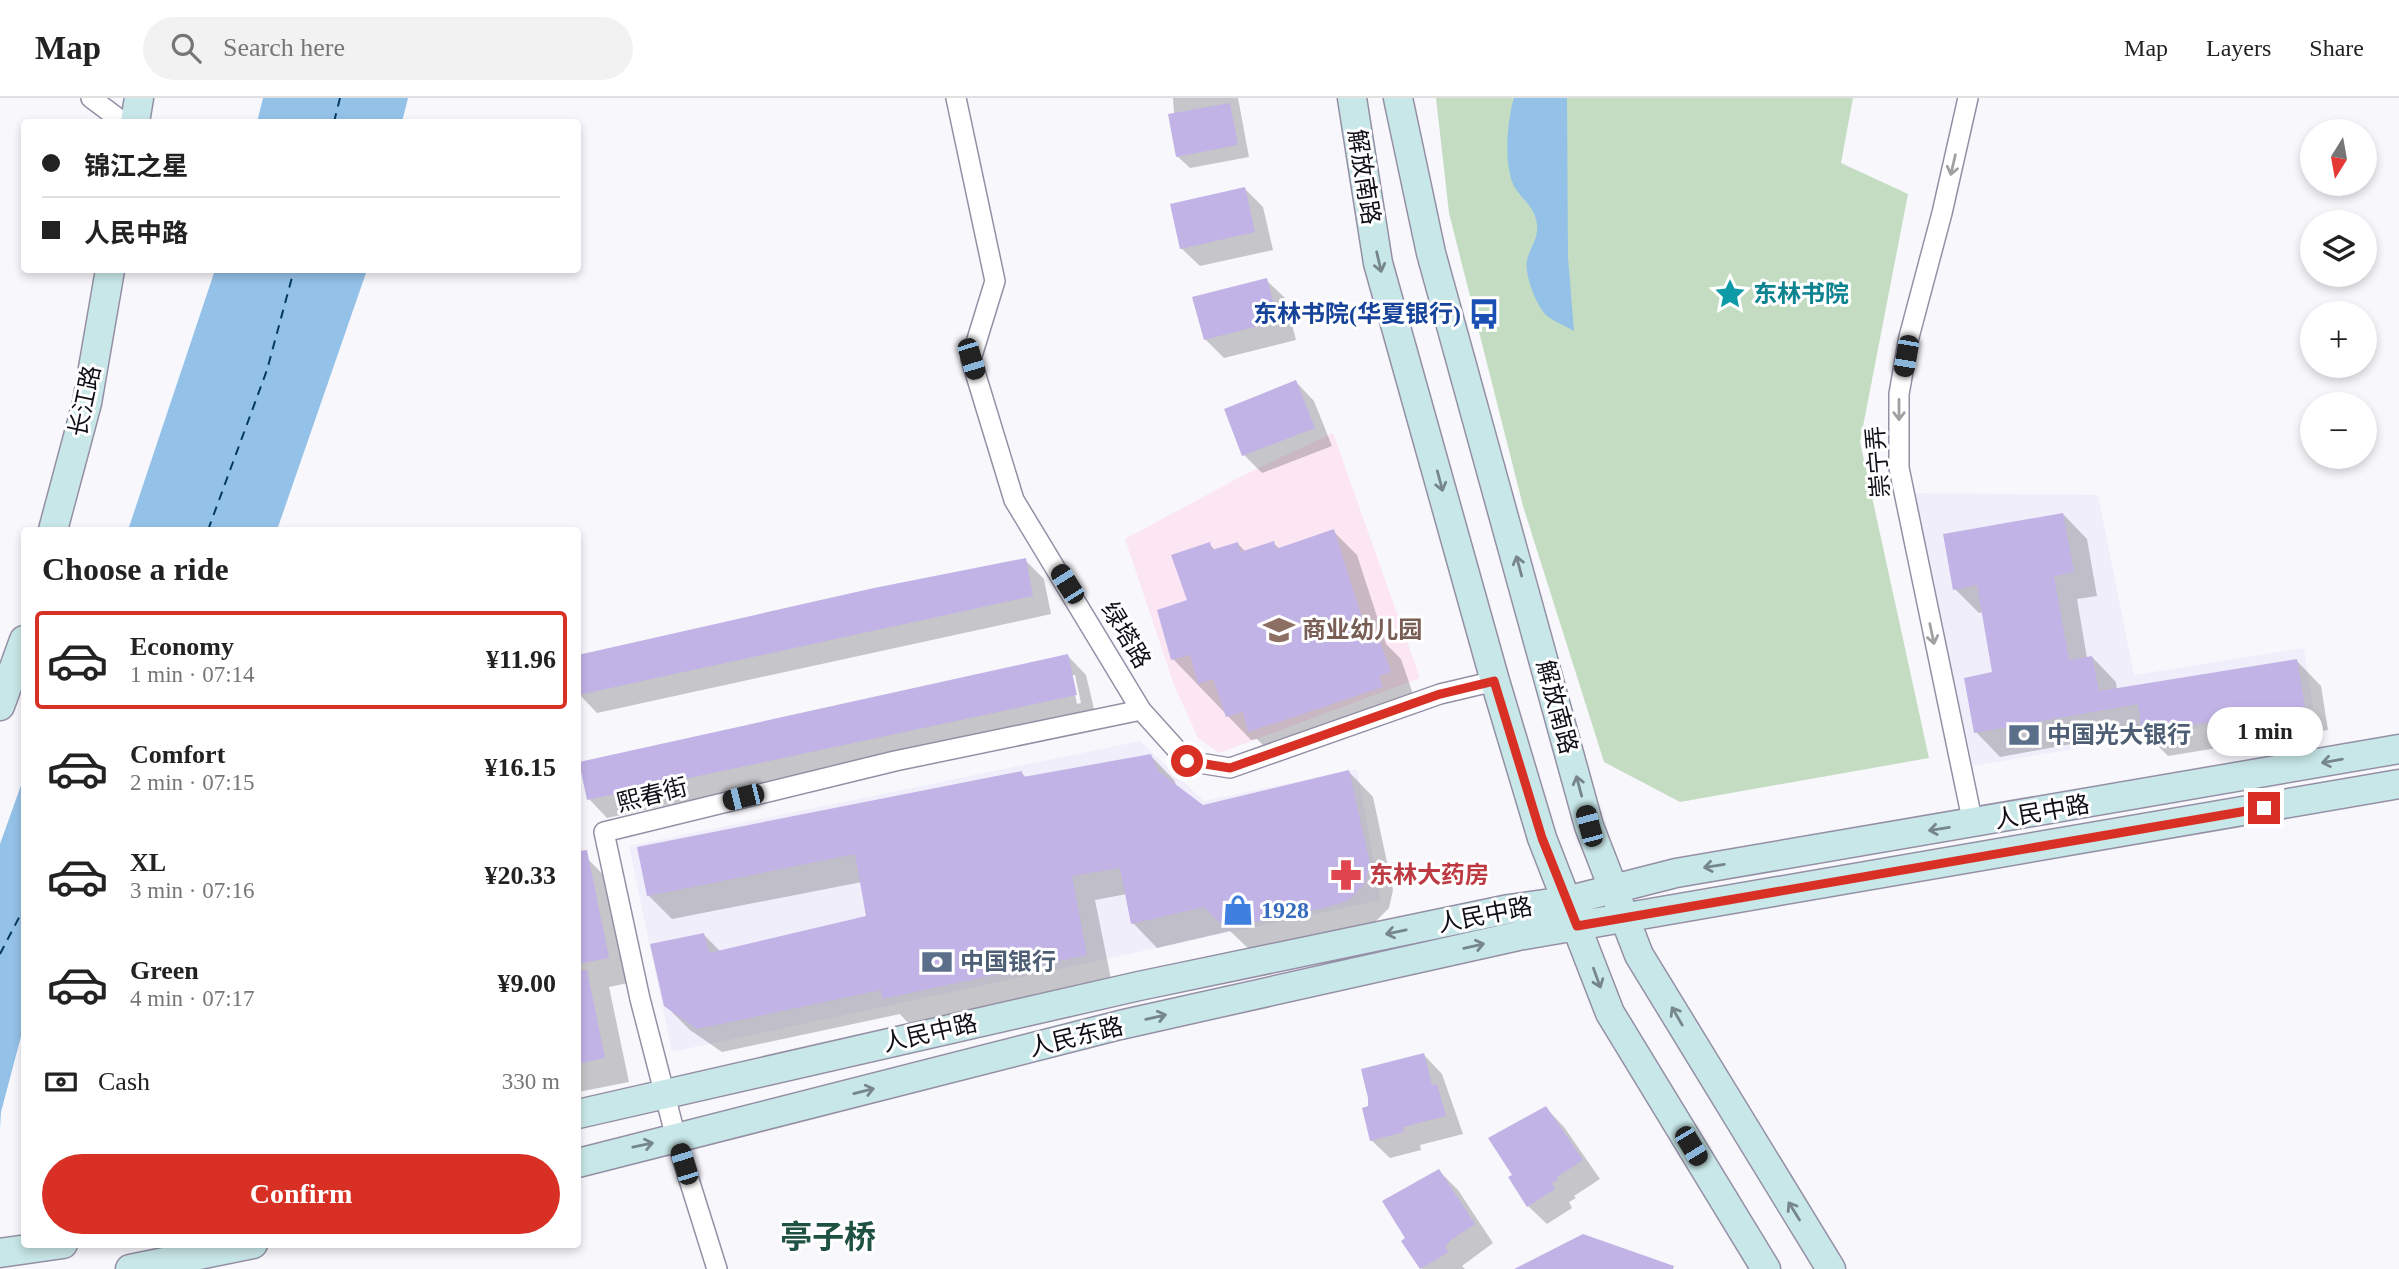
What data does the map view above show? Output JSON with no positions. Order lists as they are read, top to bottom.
{
  "streets": {
    "main road": [
      "解放南路",
      "长江路",
      "人民中路",
      "人民东路"
    ],
    "street": ["崇宁弄", "绿塔路", "熙春街"]
  },
  "crossings": [
    ["解放南路", "绿塔路"],
    ["解放南路", "人民中路"],
    ["解放南路", "人民东路"],
    ["崇宁弄", "人民中路"],
    ["绿塔路", "熙春街"],
    ["熙春街", "人民中路"],
    ["熙春街", "人民东路"],
    ["人民中路", "人民东路"]
  ],
  "one_way": ["崇宁弄", "人民东路"],
  "districts": ["亭子桥"],
  "places": {
    "place": ["东林书院"],
    "bus stop": ["东林书院(华夏银行)"],
    "school or university": ["商业幼儿园"],
    "bank": ["中国光大银行", "中国银行"],
    "pharmacy": ["东林大药房"],
    "shop": ["1928"]
  },
  "north": "bottom",
  "page": {
    "header": "Map",
    "search": "Search here",
    "nav": ["Map", "Layers", "Share"],
    "map_buttons": ["+", "−"],
    "banner": ["锦江之星", "人民中路"],
    "heading": "Choose a ride",
    "list": [
      {
        "name": "Economy",
        "note": "1 min · 07:14",
        "value": "¥11.96"
      },
      {
        "name": "Comfort",
        "note": "2 min · 07:15",
        "value": "¥16.15"
      },
      {
        "name": "XL",
        "note": "3 min · 07:16",
        "value": "¥20.33"
      },
      {
        "name": "Green",
        "note": "4 min · 07:17",
        "value": "¥9.00"
      }
    ],
    "bubble": "1 min",
    "pay": ["Cash", "330 m"],
    "buttons": "Confirm"
  }
}
